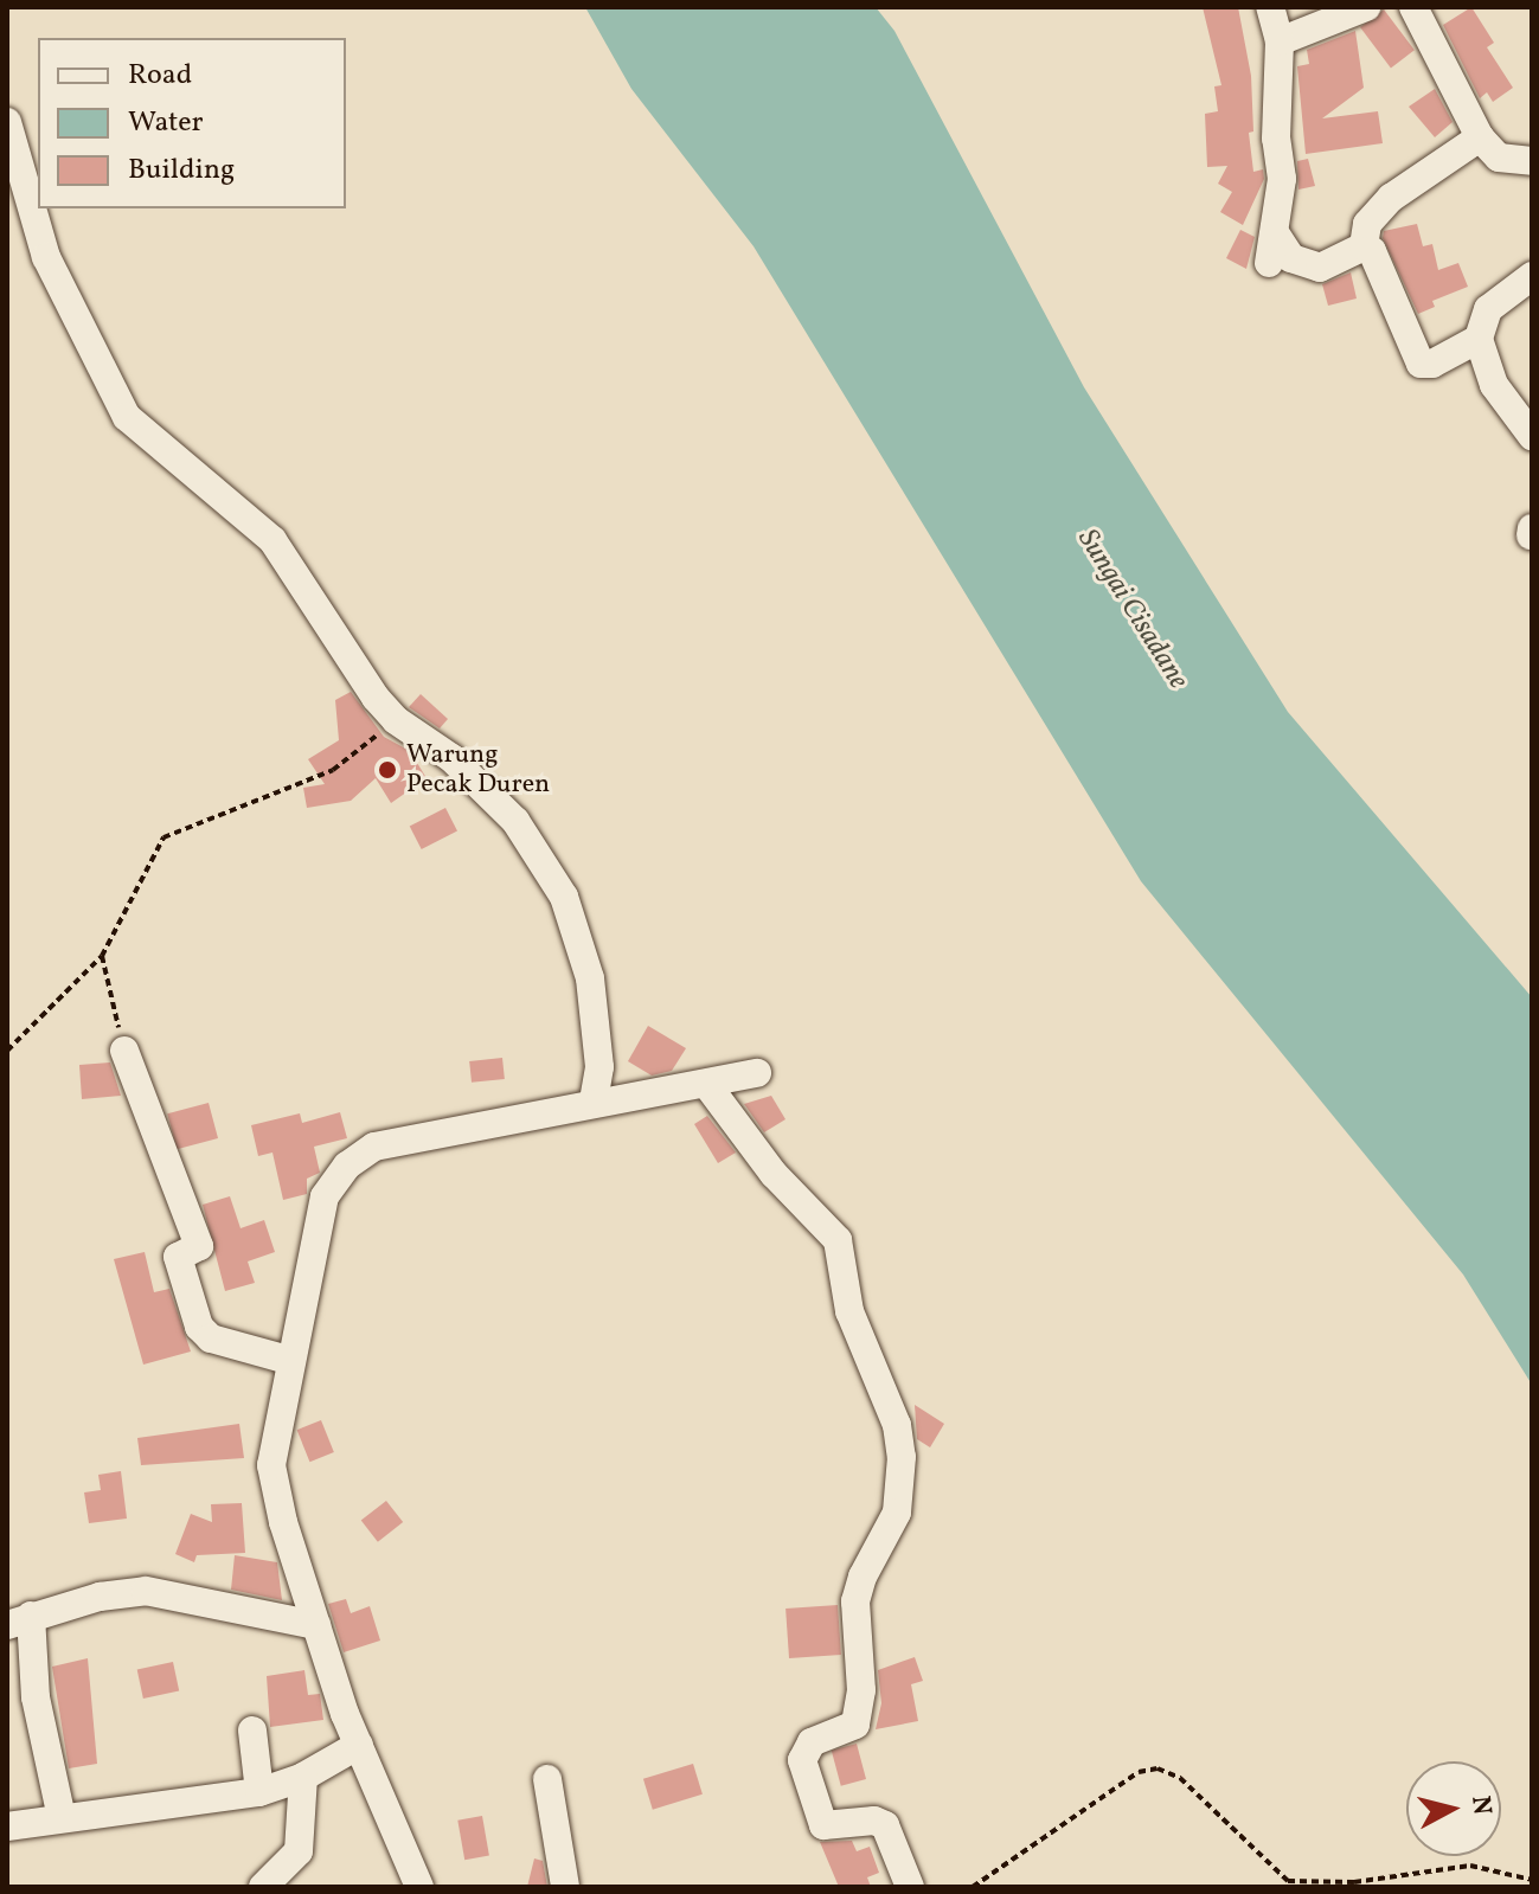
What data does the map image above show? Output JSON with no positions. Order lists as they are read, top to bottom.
{
  "water": ["Sungai Cisadane"],
  "places": ["Warung Pecak Duren"],
  "legend": ["Road", "Water", "Building"],
  "north": "right"
}
